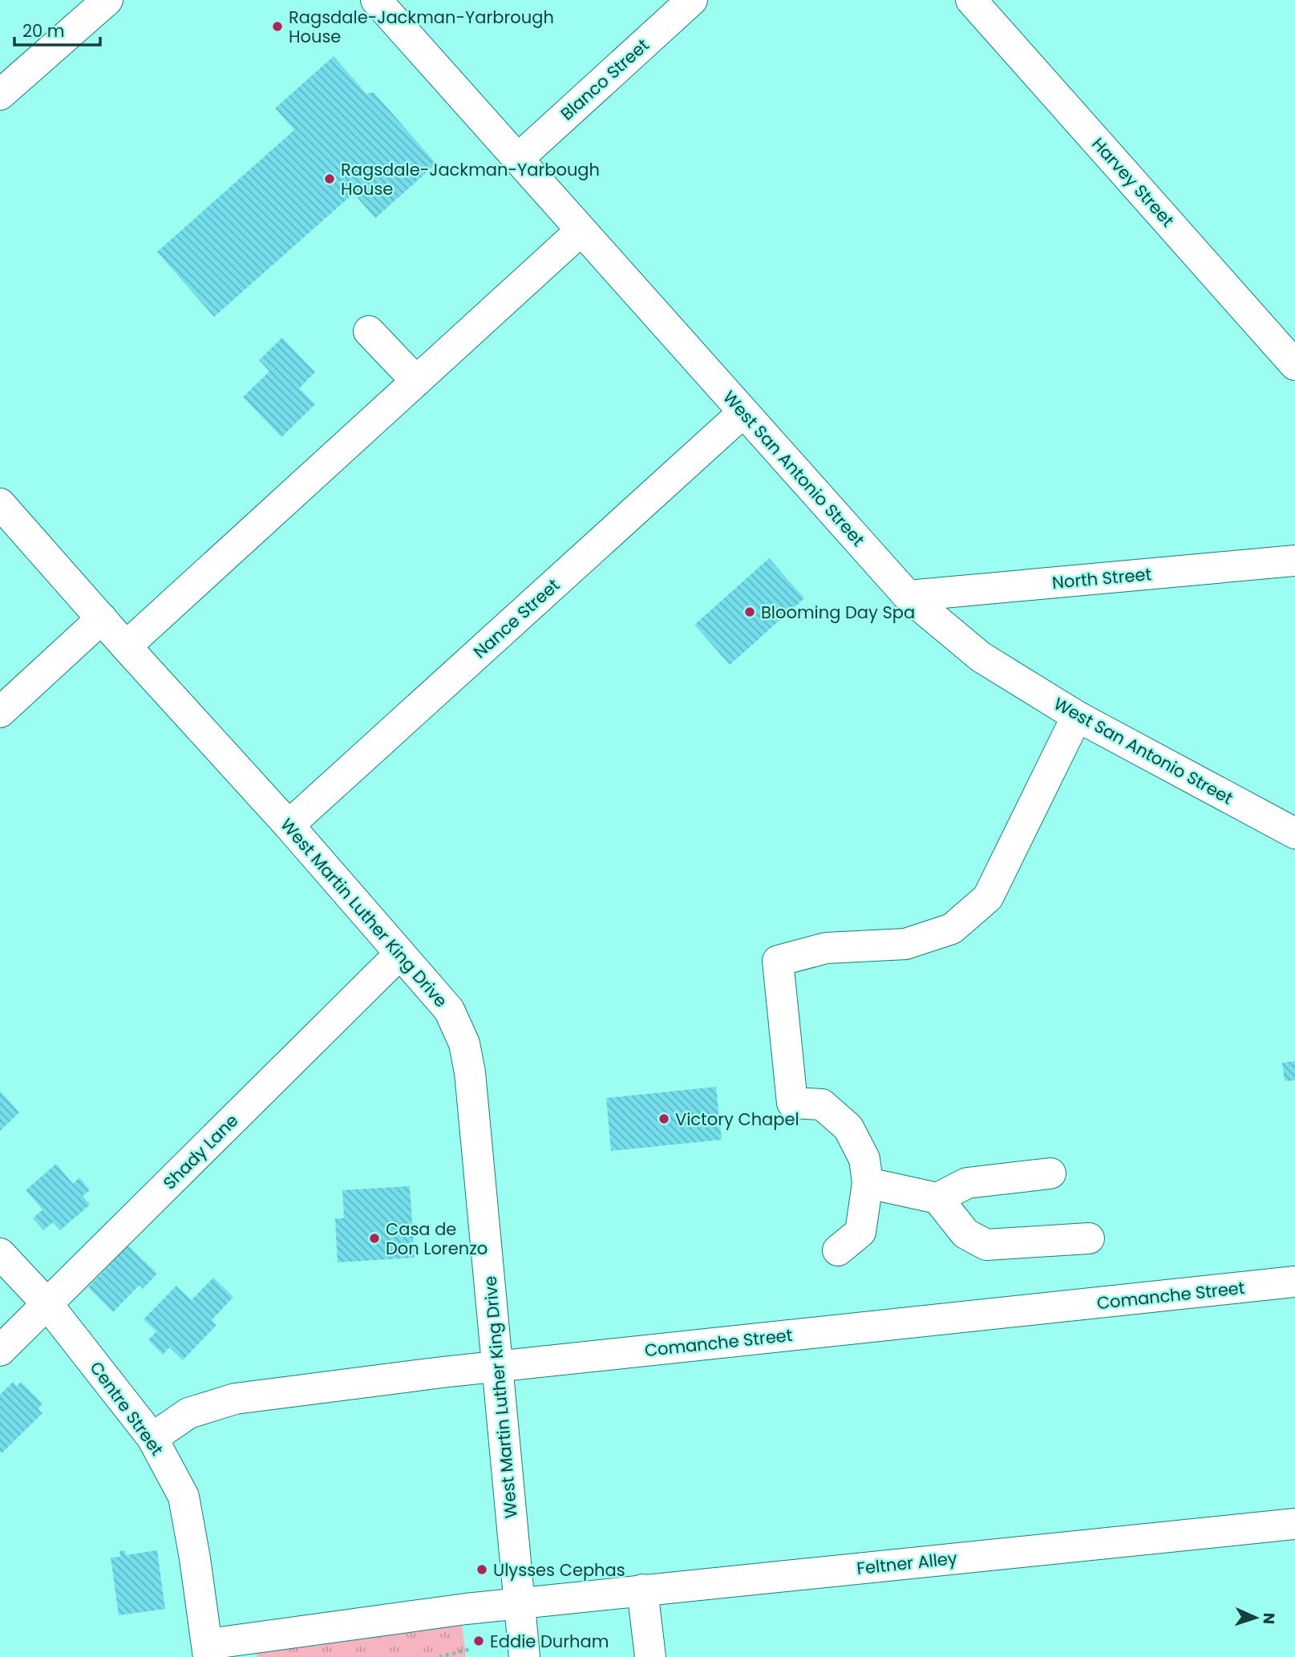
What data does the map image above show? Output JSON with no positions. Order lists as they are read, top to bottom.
{
  "streets": {
    "street": [
      "Blanco Street",
      "Harvey Street",
      "West San Antonio Street",
      "North Street",
      "Nance Street",
      "West Martin Luther King Drive",
      "Shady Lane",
      "Comanche Street",
      "Centre Street",
      "Feltner Alley"
    ]
  },
  "crossings": [
    ["Blanco Street", "West San Antonio Street"],
    ["West San Antonio Street", "North Street"],
    ["West San Antonio Street", "Nance Street"],
    ["Nance Street", "West Martin Luther King Drive"],
    ["West Martin Luther King Drive", "Shady Lane"],
    ["West Martin Luther King Drive", "Comanche Street"],
    ["West Martin Luther King Drive", "Feltner Alley"],
    ["Shady Lane", "Centre Street"],
    ["Comanche Street", "Centre Street"],
    ["Centre Street", "Feltner Alley"]
  ],
  "places": [
    "Ragsdale-Jackman-Yarbrough House",
    "Ragsdale-Jackman-Yarbough House",
    "Blooming Day Spa",
    "Victory Chapel",
    "Casa de Don Lorenzo",
    "Ulysses Cephas",
    "Eddie Durham"
  ],
  "scale_bar": "20 m",
  "north": "right"
}
